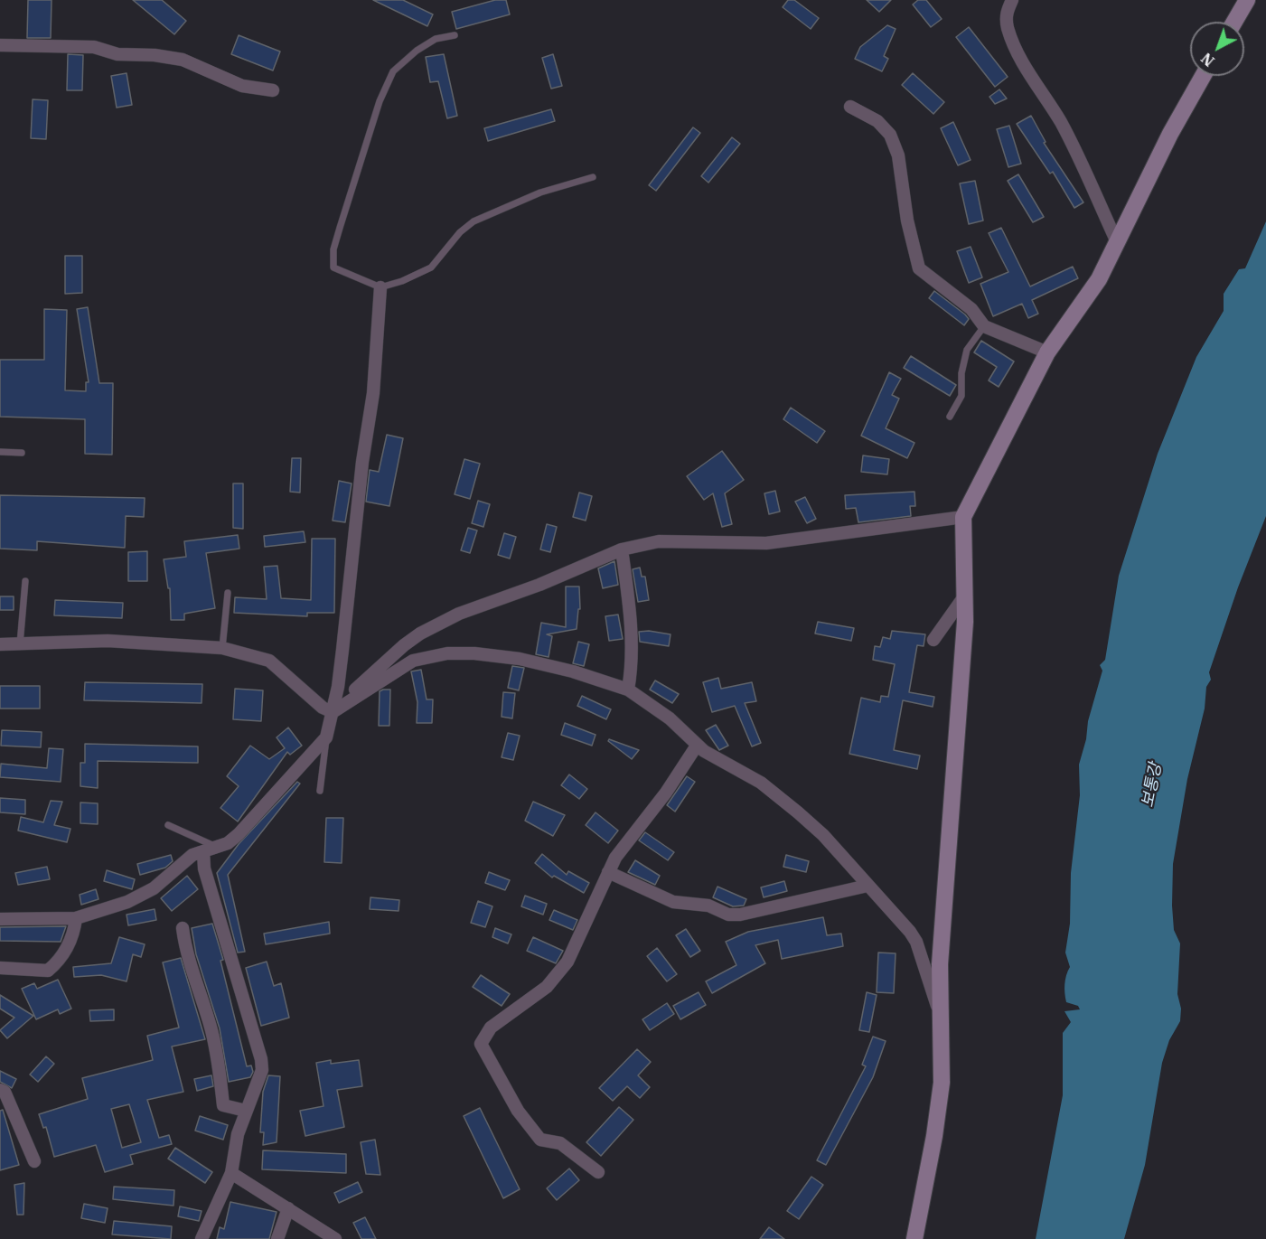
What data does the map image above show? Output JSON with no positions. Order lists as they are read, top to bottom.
{
  "water": ["보통강"],
  "north": "bottom left"
}
